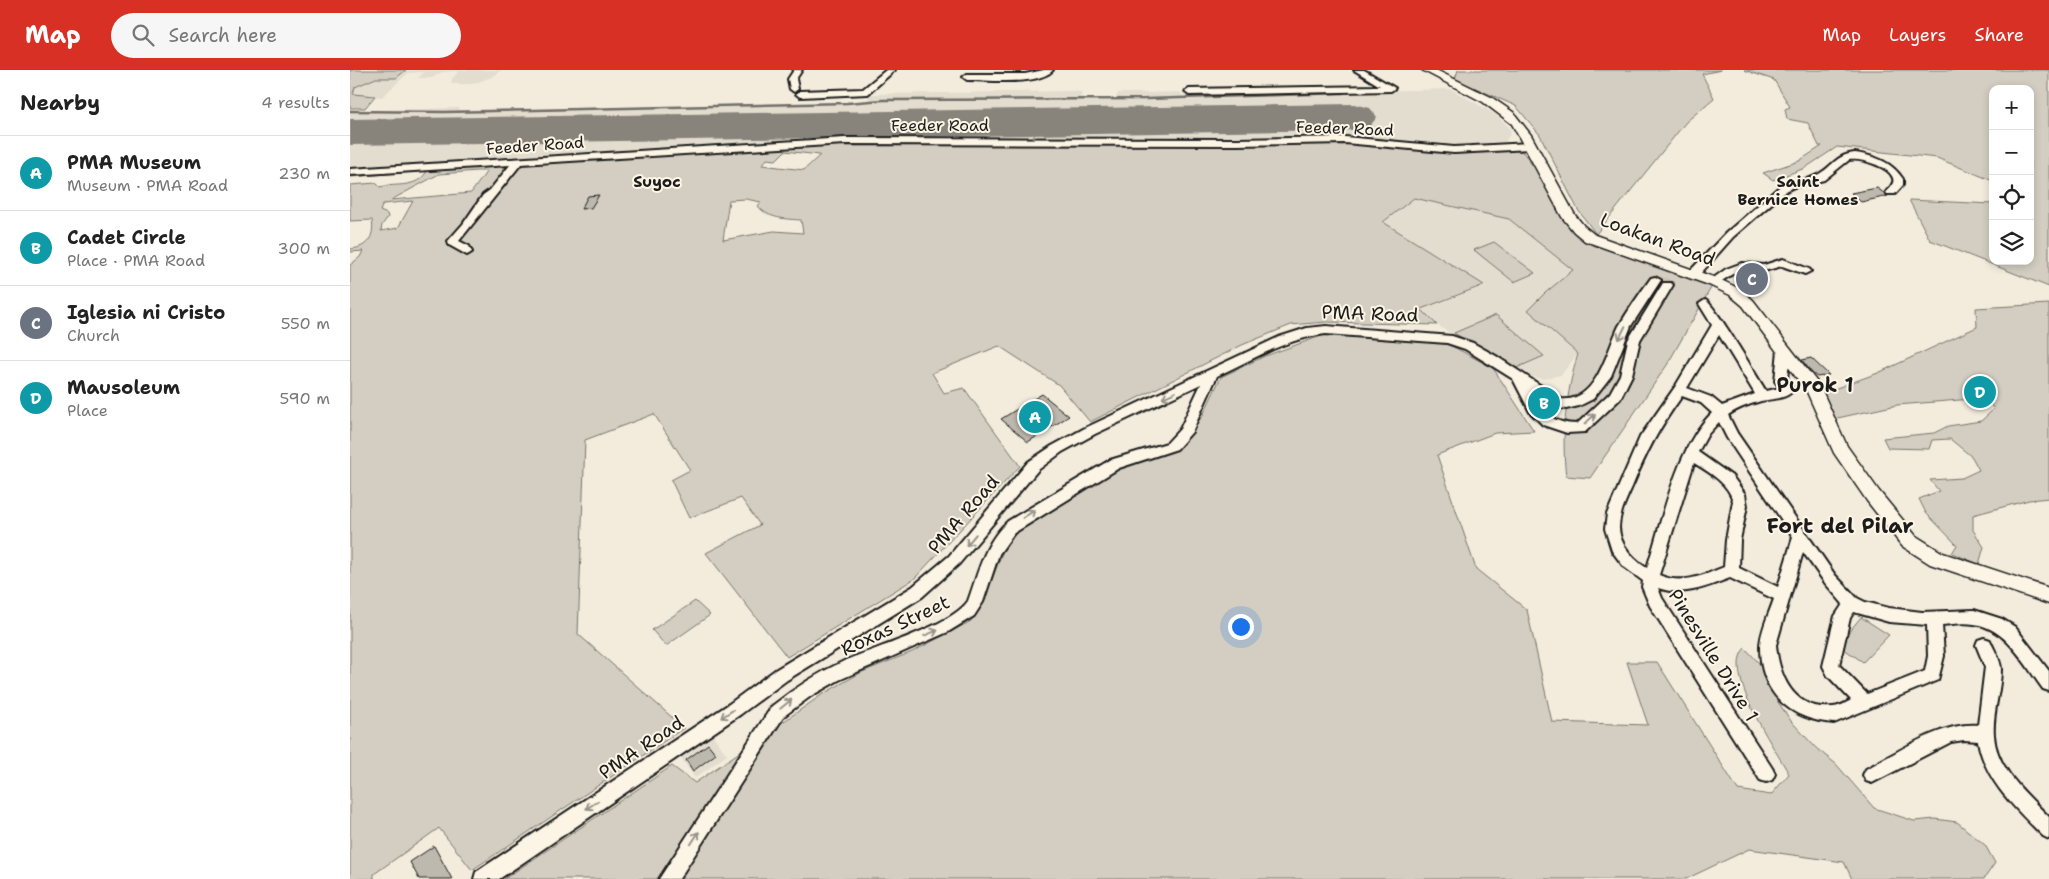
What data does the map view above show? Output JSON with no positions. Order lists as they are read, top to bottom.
{
  "streets": {
    "main road": ["Loakan Road"],
    "street": [
      "Feeder Road",
      "PMA Road",
      "Roxas Street",
      "Pinesville Drive 1"
    ]
  },
  "crossings": [
    ["Feeder Road", "Loakan Road"],
    ["Loakan Road", "PMA Road"],
    ["PMA Road", "Roxas Street"]
  ],
  "one_way": ["Roxas Street"],
  "districts": [
    "Suyoc",
    "Saint Bernice Homes",
    "Purok 1",
    "Fort del Pilar"
  ],
  "page": {
    "header": "Map",
    "search": "Search here",
    "nav": ["Map", "Layers", "Share"],
    "heading": ["Nearby", "4 results"],
    "map_buttons": ["+", "−"],
    "list": [
      {
        "mark": "A",
        "name": "PMA Museum",
        "note": "Museum · PMA Road",
        "value": "230 m"
      },
      {
        "mark": "B",
        "name": "Cadet Circle",
        "note": "Place · PMA Road",
        "value": "300 m"
      },
      {
        "mark": "C",
        "name": "Iglesia ni Cristo",
        "note": "Church",
        "value": "550 m"
      },
      {
        "mark": "D",
        "name": "Mausoleum",
        "note": "Place",
        "value": "590 m"
      }
    ],
    "pins": [
      "C",
      "D",
      "B",
      "A"
    ]
  }
}
